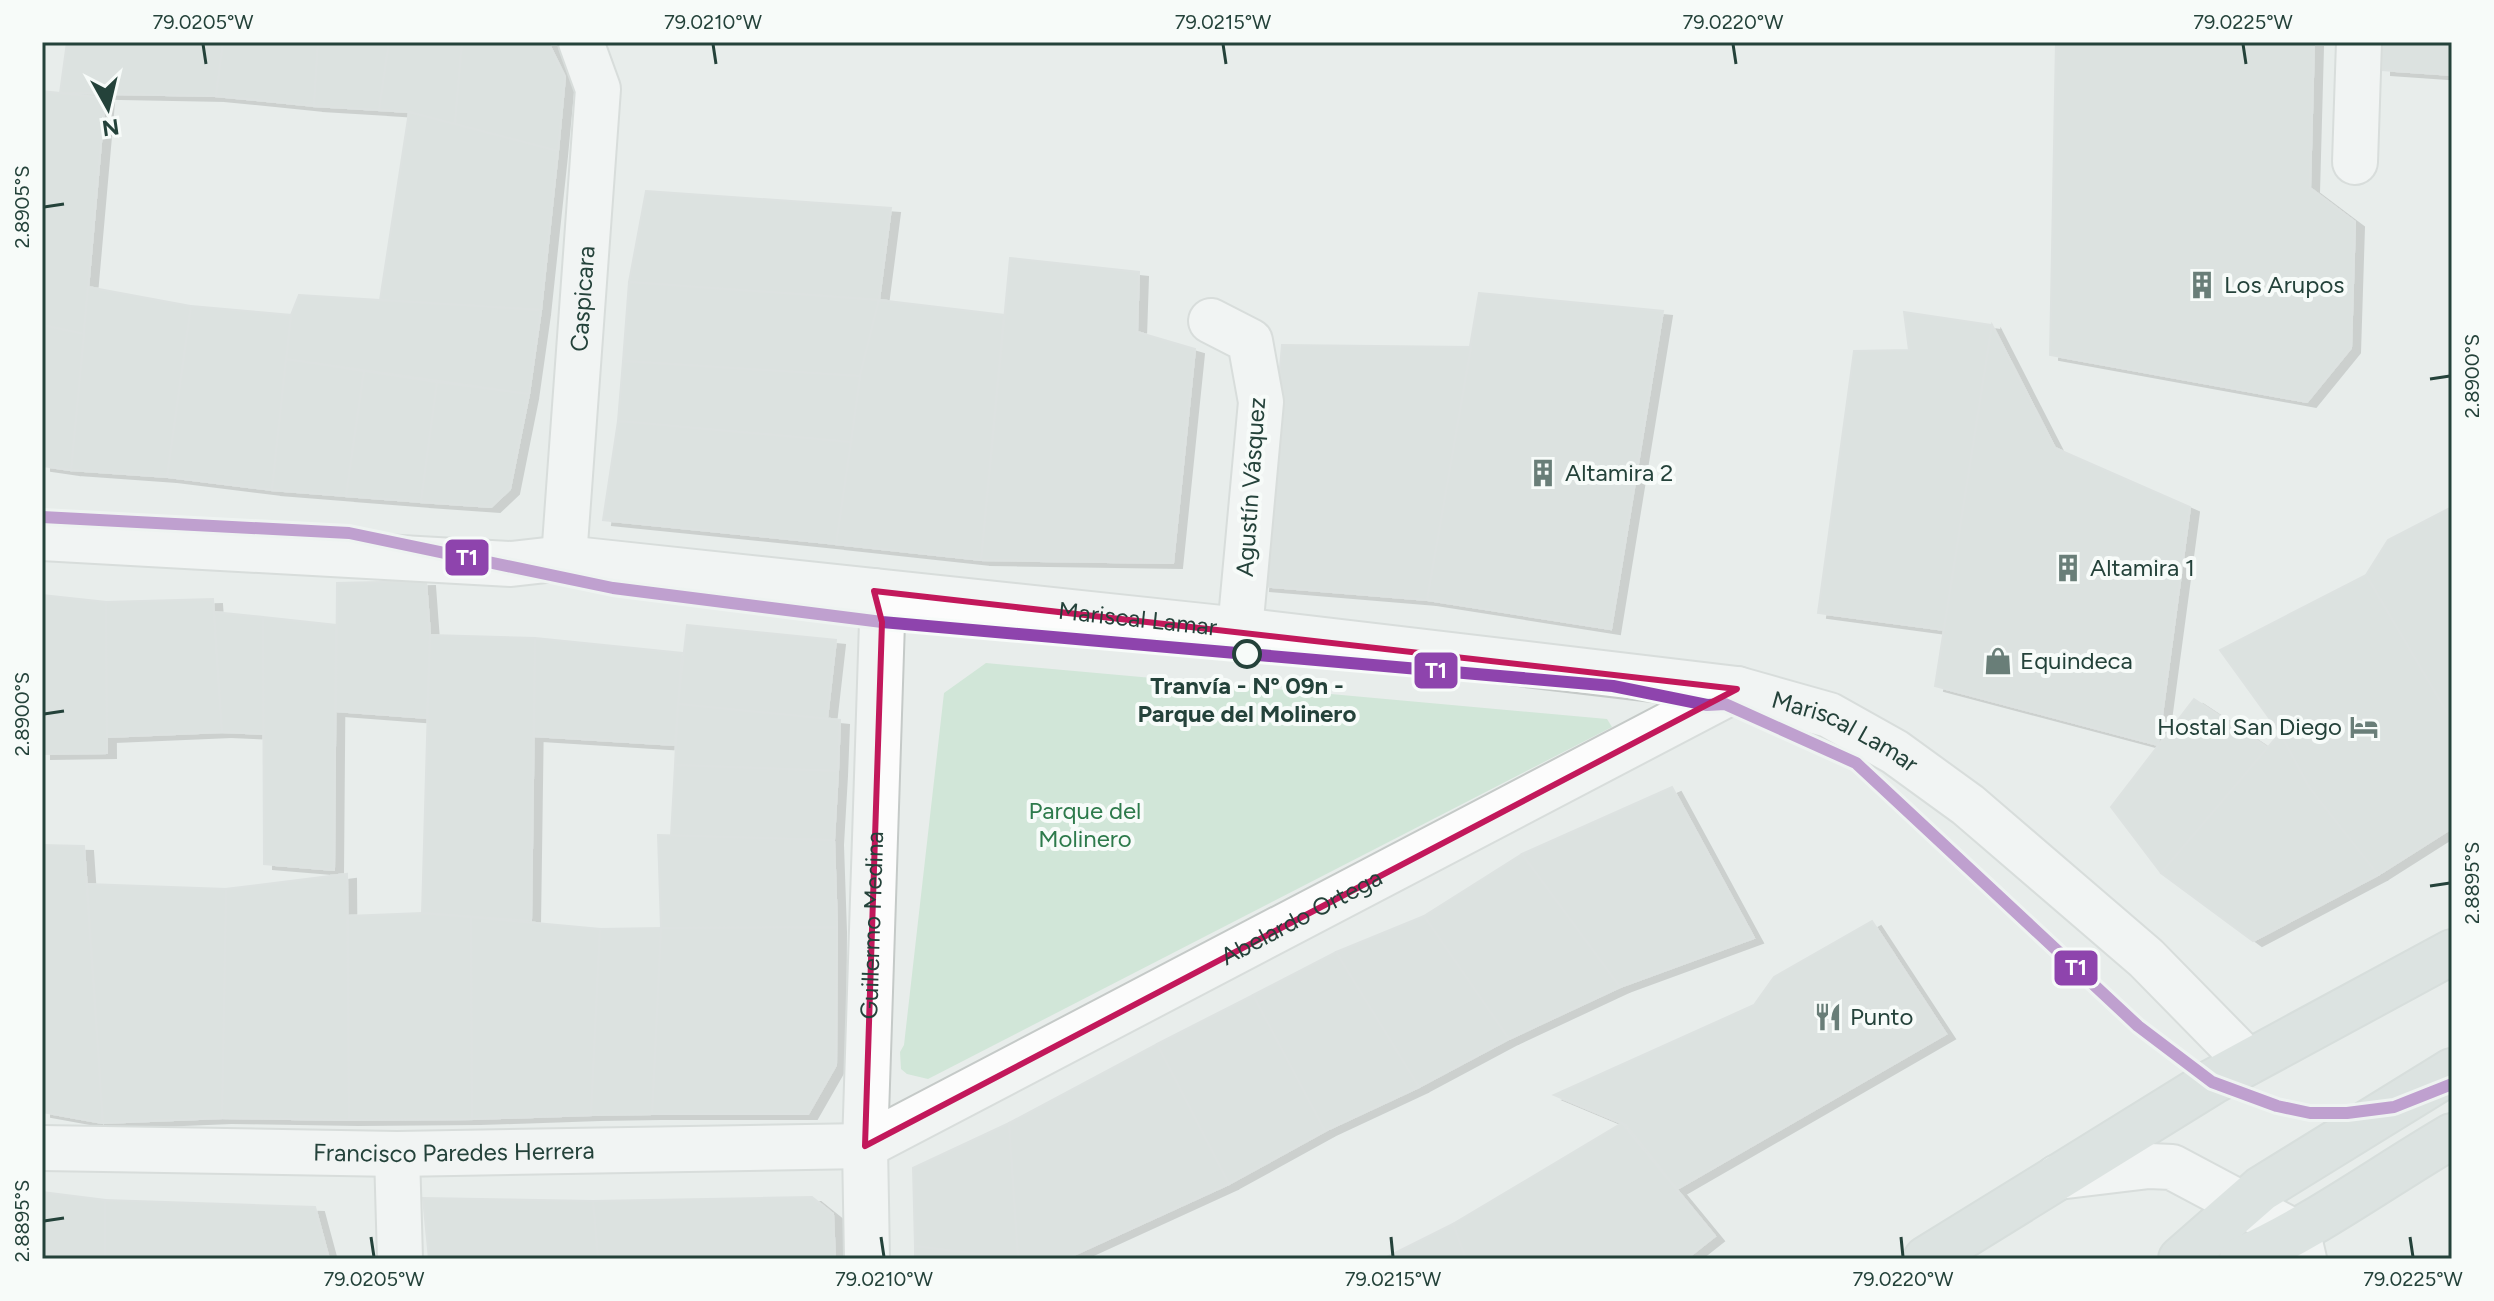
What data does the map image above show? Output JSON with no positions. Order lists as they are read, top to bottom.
{
  "streets": {
    "street": [
      "Caspicara",
      "Agustín Vásquez",
      "Mariscal Lamar",
      "Abelardo Ortega",
      "Guillermo Medina",
      "Francisco Paredes Herrera"
    ]
  },
  "crossings": [
    ["Caspicara", "Mariscal Lamar"],
    ["Agustín Vásquez", "Mariscal Lamar"],
    ["Mariscal Lamar", "Abelardo Ortega"],
    ["Mariscal Lamar", "Guillermo Medina"],
    ["Abelardo Ortega", "Guillermo Medina"],
    ["Abelardo Ortega", "Francisco Paredes Herrera"],
    ["Guillermo Medina", "Francisco Paredes Herrera"]
  ],
  "parks": ["Parque del Molinero"],
  "places": {
    "building": ["Los Arupos", "Altamira 2", "Altamira 1"],
    "other": ["Tranvía - Nº 09n - Parque del Molinero"],
    "shop": ["Equindeca"],
    "hotel": ["Hostal San Diego"],
    "restaurant": ["Punto"]
  },
  "lines": ["transit line T1"],
  "north": "bottom",
  "coordinates": [
    "79.0205°W",
    "79.0210°W",
    "79.0215°W",
    "79.0220°W",
    "79.0225°W",
    "2.8905°S",
    "2.8900°S",
    "2.8895°S"
  ]
}
